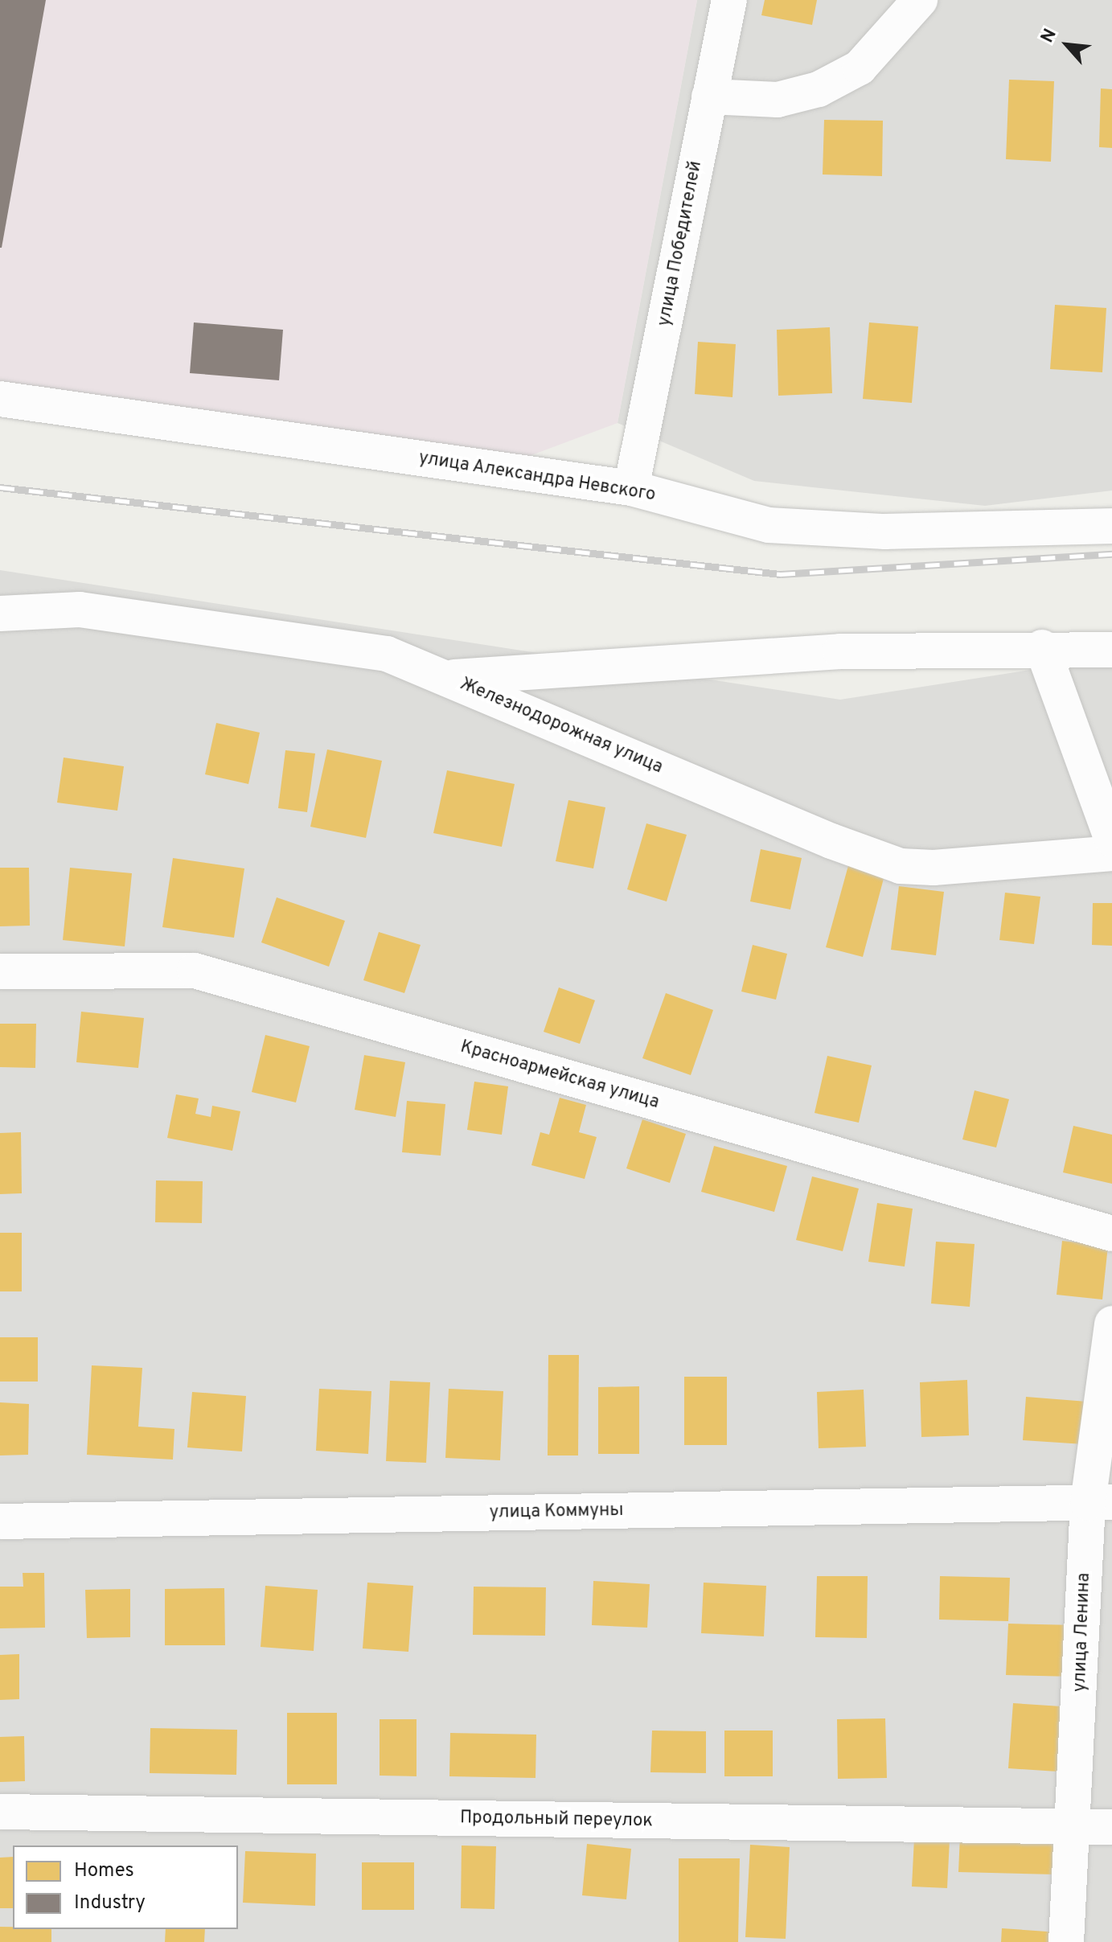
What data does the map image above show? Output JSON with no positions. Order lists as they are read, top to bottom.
{
  "streets": {
    "street": [
      "улица Победителей",
      "улица Александра Невского",
      "Железнодорожная улица",
      "Красноармейская улица",
      "улица Коммуны",
      "улица Ленина",
      "Продольный переулок"
    ]
  },
  "crossings": [
    ["улица Победителей", "улица Александра Невского"],
    ["улица Коммуны", "улица Ленина"],
    ["улица Ленина", "Продольный переулок"]
  ],
  "legend": ["Homes", "Industry"],
  "north": "top left"
}
